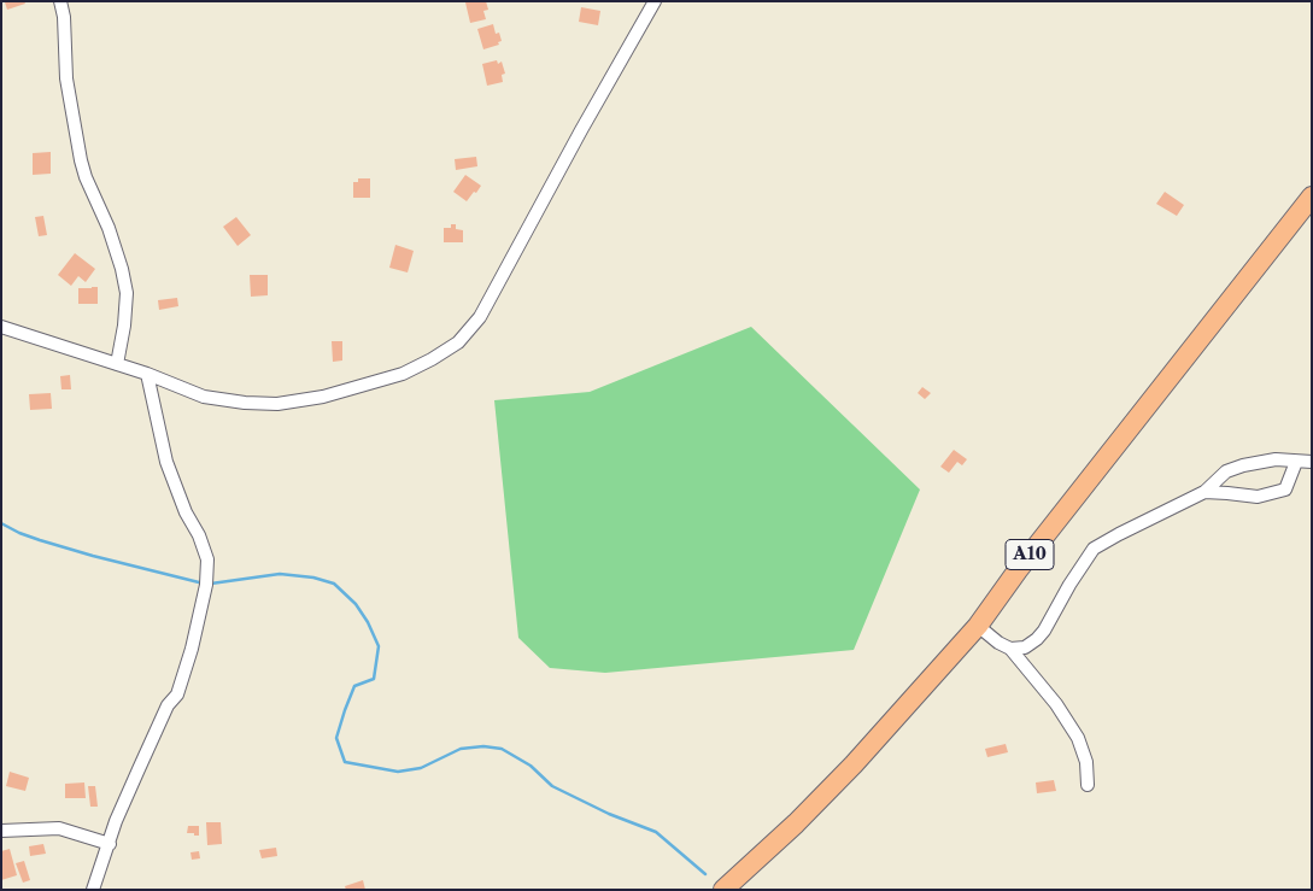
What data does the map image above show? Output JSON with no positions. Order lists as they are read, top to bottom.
{
  "streets": {
    "main road": ["A10"]
  }
}
